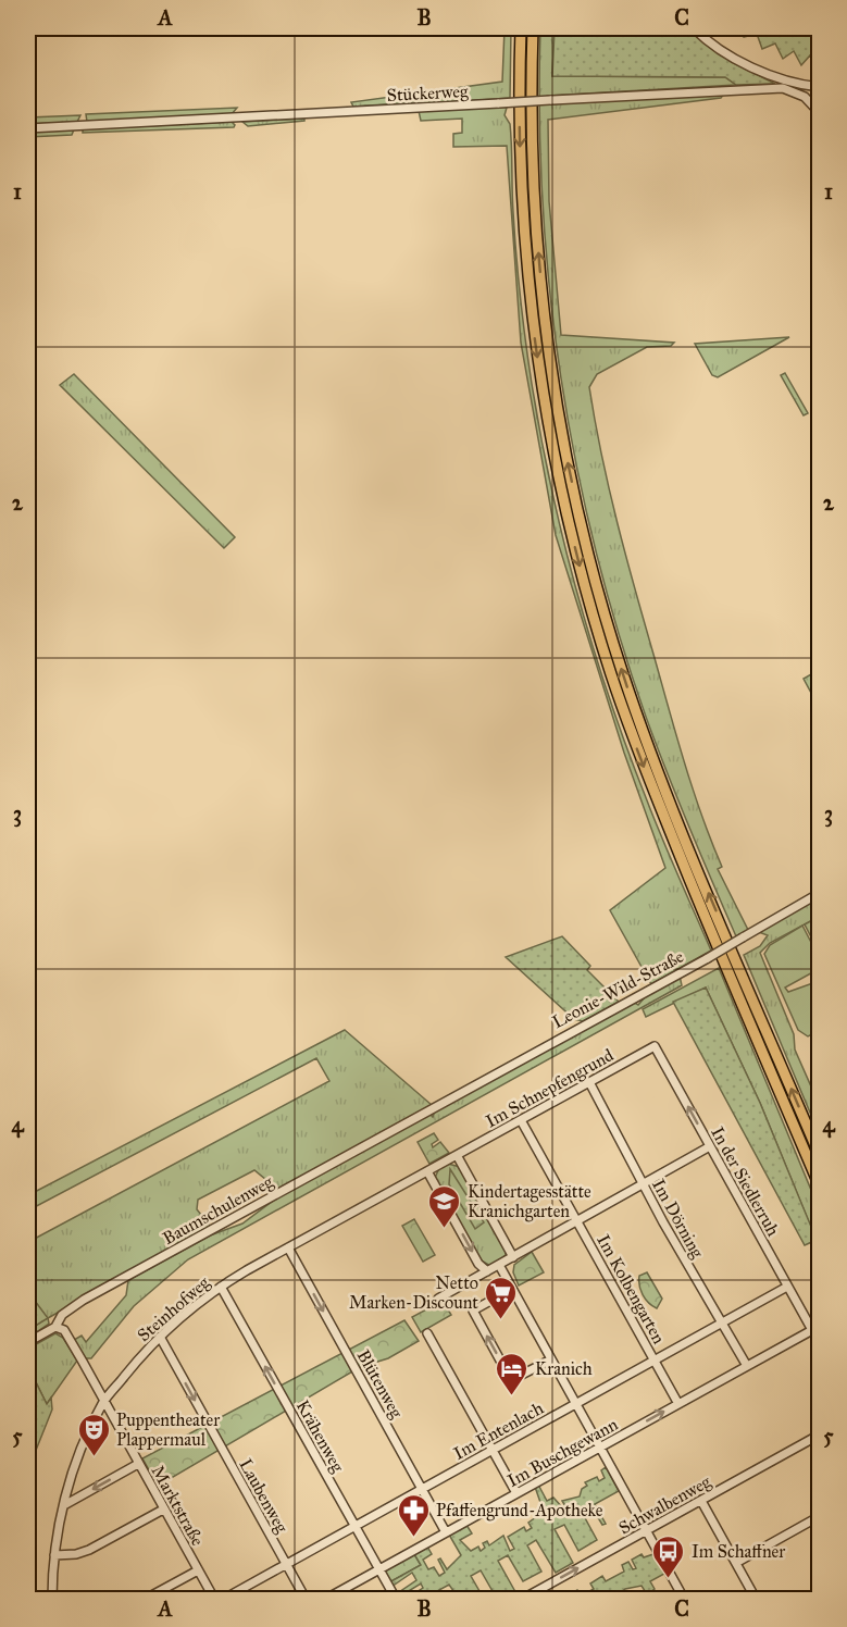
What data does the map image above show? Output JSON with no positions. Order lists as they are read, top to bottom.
{
  "streets": {
    "street": [
      "Stückerweg",
      "Leonie-Wild-Straße",
      "Im Schnepfengrund",
      "In der Siedlerruh",
      "Baumschulenweg",
      "Im Dörning",
      "Im Kolbengarten",
      "Steinhofweg",
      "Blütenweg",
      "Im Entenlach",
      "Krähenweg",
      "Im Buschgewann",
      "Laubenweg",
      "Schwalbenweg",
      "Marktstraße"
    ]
  },
  "crossings": [
    ["Leonie-Wild-Straße", "Baumschulenweg"],
    ["Im Schnepfengrund", "In der Siedlerruh"],
    ["Im Schnepfengrund", "Im Dörning"],
    ["Im Schnepfengrund", "Im Kolbengarten"],
    ["Im Schnepfengrund", "Steinhofweg"],
    ["In der Siedlerruh", "Im Entenlach"],
    ["In der Siedlerruh", "Im Buschgewann"],
    ["Baumschulenweg", "Marktstraße"],
    ["Im Dörning", "Im Entenlach"],
    ["Im Dörning", "Im Buschgewann"],
    ["Im Kolbengarten", "Im Entenlach"],
    ["Im Kolbengarten", "Im Buschgewann"],
    ["Steinhofweg", "Blütenweg"],
    ["Steinhofweg", "Krähenweg"],
    ["Steinhofweg", "Laubenweg"],
    ["Steinhofweg", "Marktstraße"],
    ["Blütenweg", "Im Entenlach"],
    ["Blütenweg", "Im Buschgewann"],
    ["Im Entenlach", "Krähenweg"],
    ["Im Entenlach", "Laubenweg"],
    ["Krähenweg", "Im Buschgewann"]
  ],
  "one_way": [
    "In der Siedlerruh",
    "Blütenweg",
    "Krähenweg",
    "Laubenweg",
    "Schwalbenweg"
  ],
  "places": {
    "school or university": ["Kindertagesstätte Kranichgarten"],
    "supermarket": ["Netto Marken-Discount"],
    "hotel": ["Kranich"],
    "theatre": ["Puppentheater Plappermaul"],
    "pharmacy": ["Pfaffengrund-Apotheke"],
    "bus stop": ["Im Schaffner"]
  },
  "grid": {
    "columns": ["A", "B", "C"],
    "rows": [
      "1",
      "2",
      "3",
      "4",
      "5"
    ]
  }
}
